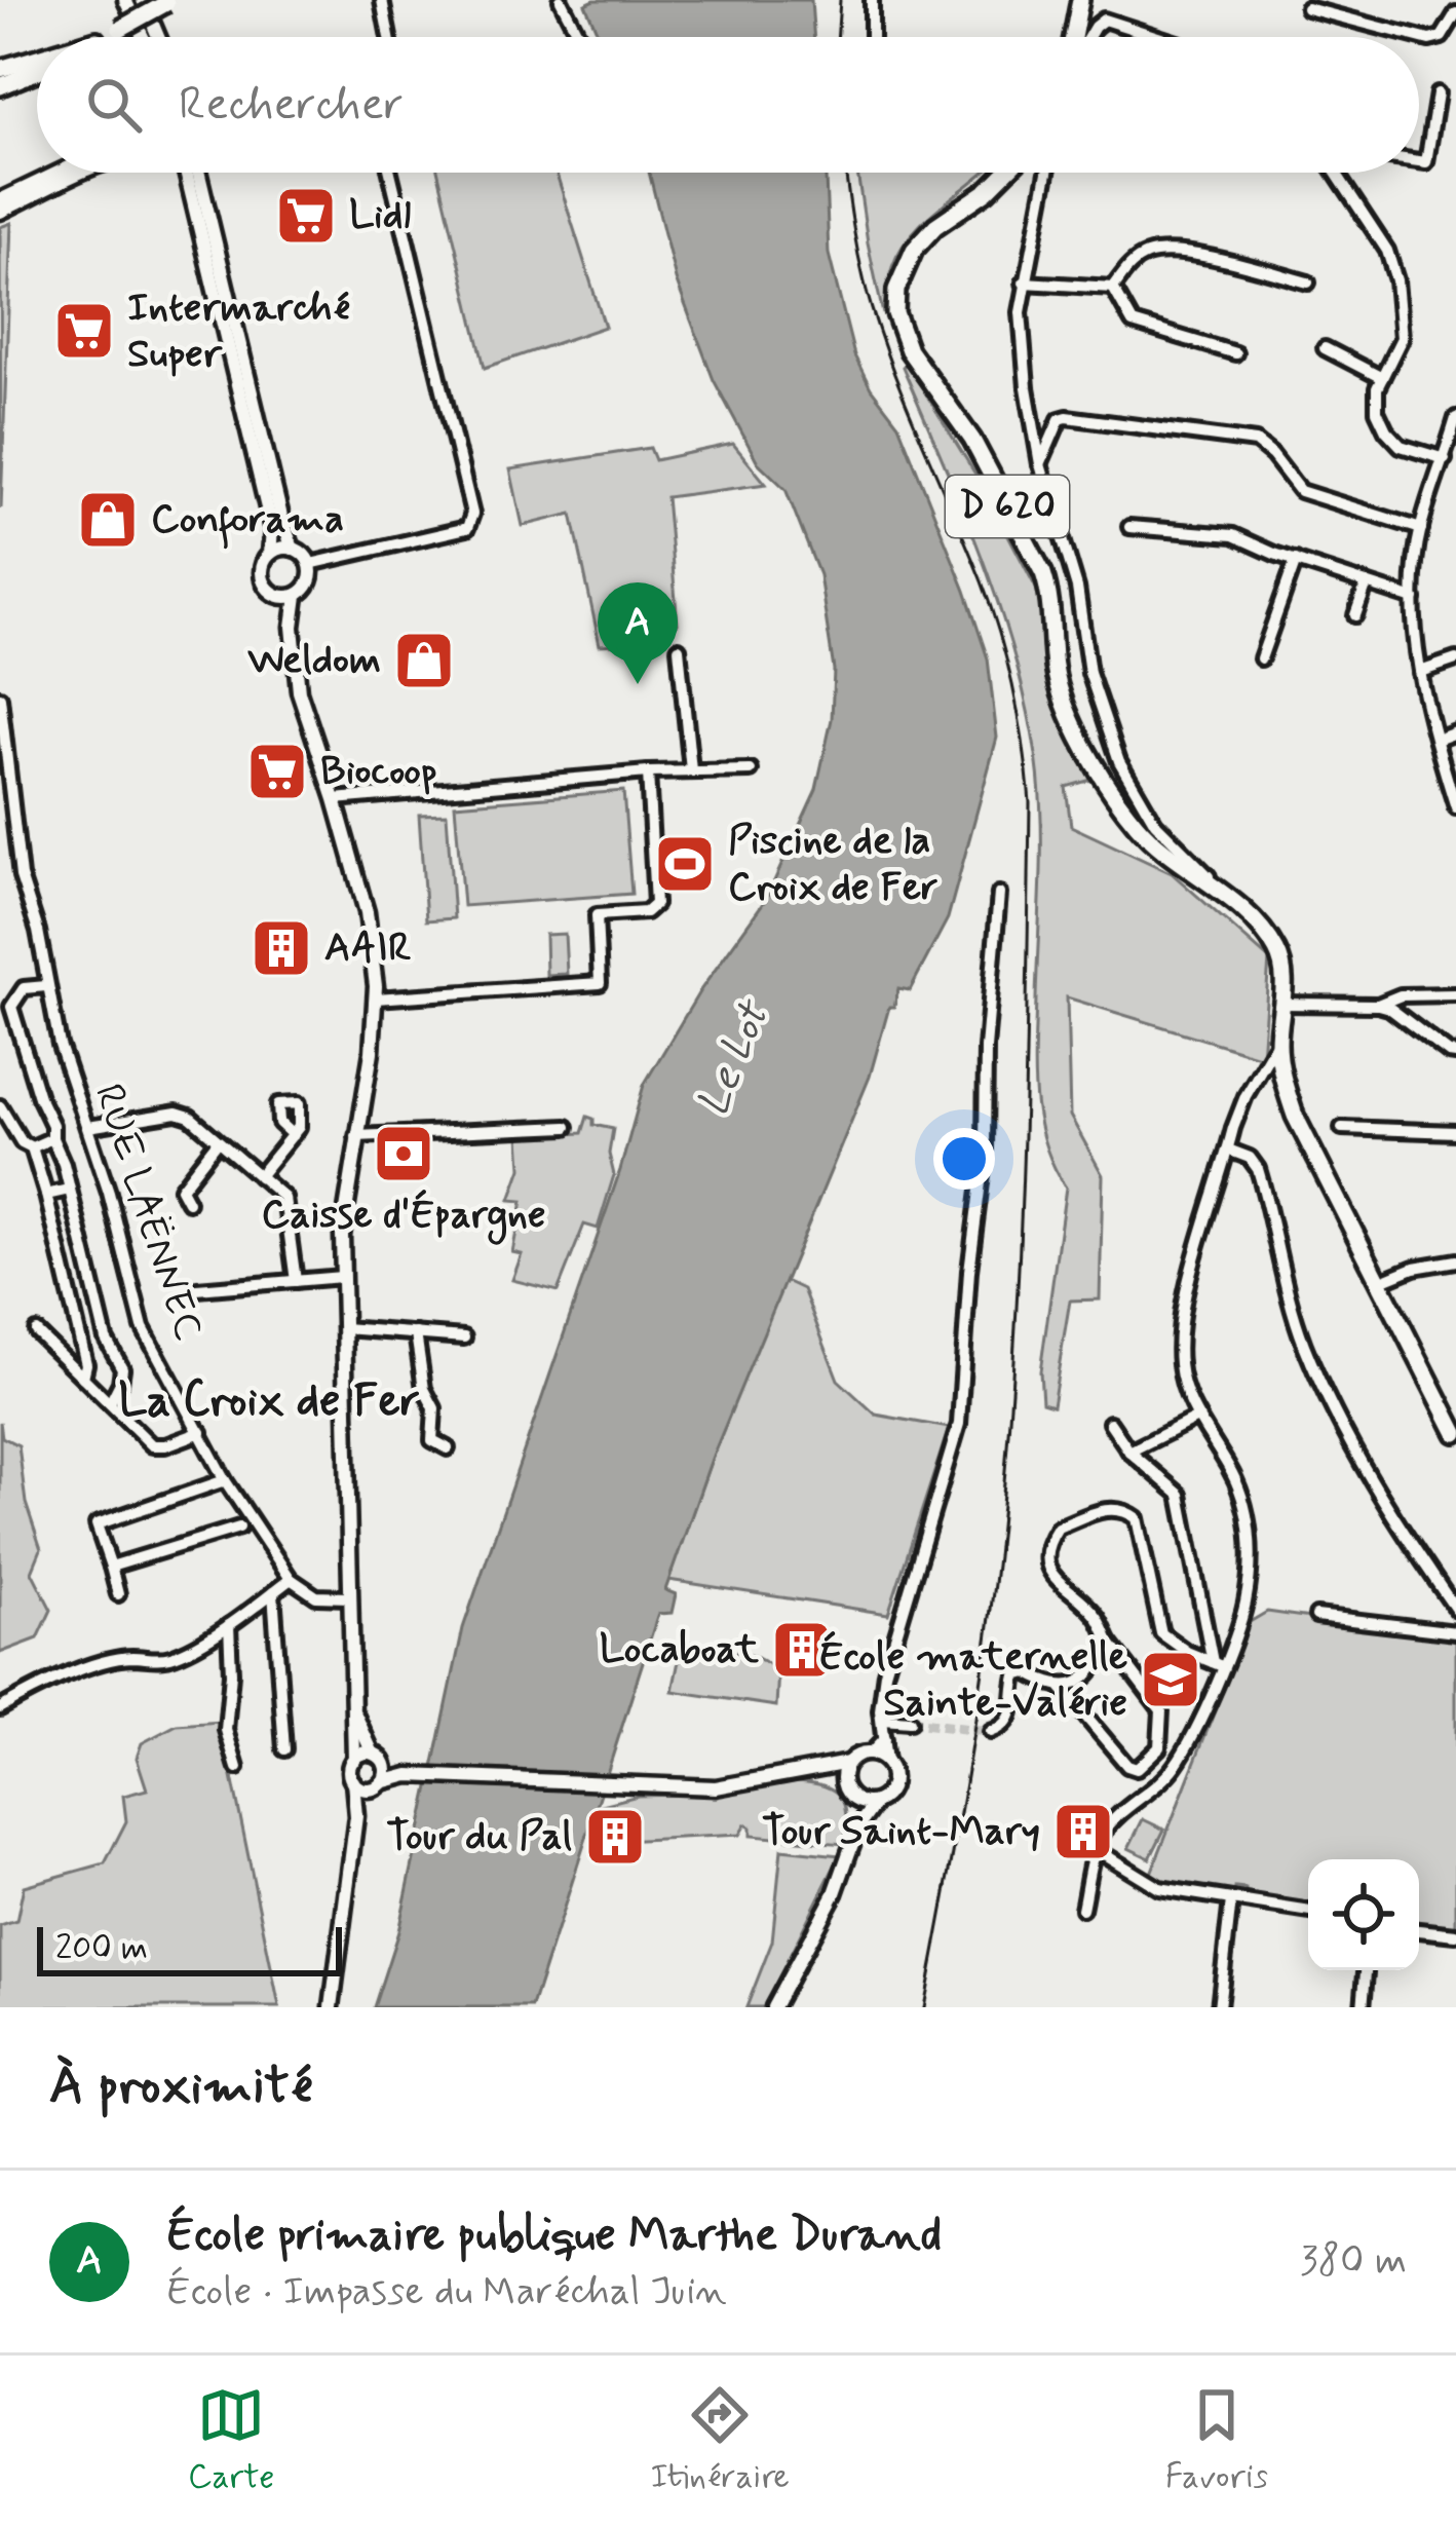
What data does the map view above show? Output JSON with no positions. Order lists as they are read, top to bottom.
{
  "streets": {
    "main road": ["D 620"],
    "street": ["RUE LAËNNEC"]
  },
  "districts": ["La Croix de Fer"],
  "water": ["Le Lot"],
  "places": {
    "supermarket": ["Lidl", "Intermarché Super", "Biocoop"],
    "shop": ["Conforama", "Weldom"],
    "sports": ["Piscine de la Croix de Fer"],
    "building": [
      "AAIR",
      "Locaboat",
      "Tour Saint-Mary",
      "Tour du Pal"
    ],
    "bank": ["Caisse d'Épargne"],
    "school or university": ["École maternelle Sainte-Valérie"]
  },
  "scale_bar": "200 m",
  "page": {
    "search": "Rechercher",
    "pins": "A",
    "scale": "200 m",
    "heading": "À proximité",
    "list": [
      {
        "mark": "A",
        "name": "École primaire publique Marthe Durand",
        "note": "École · Impasse du Maréchal Juin",
        "value": "380 m"
      }
    ],
    "nav": ["Carte", "Itinéraire", "Favoris"]
  }
}
